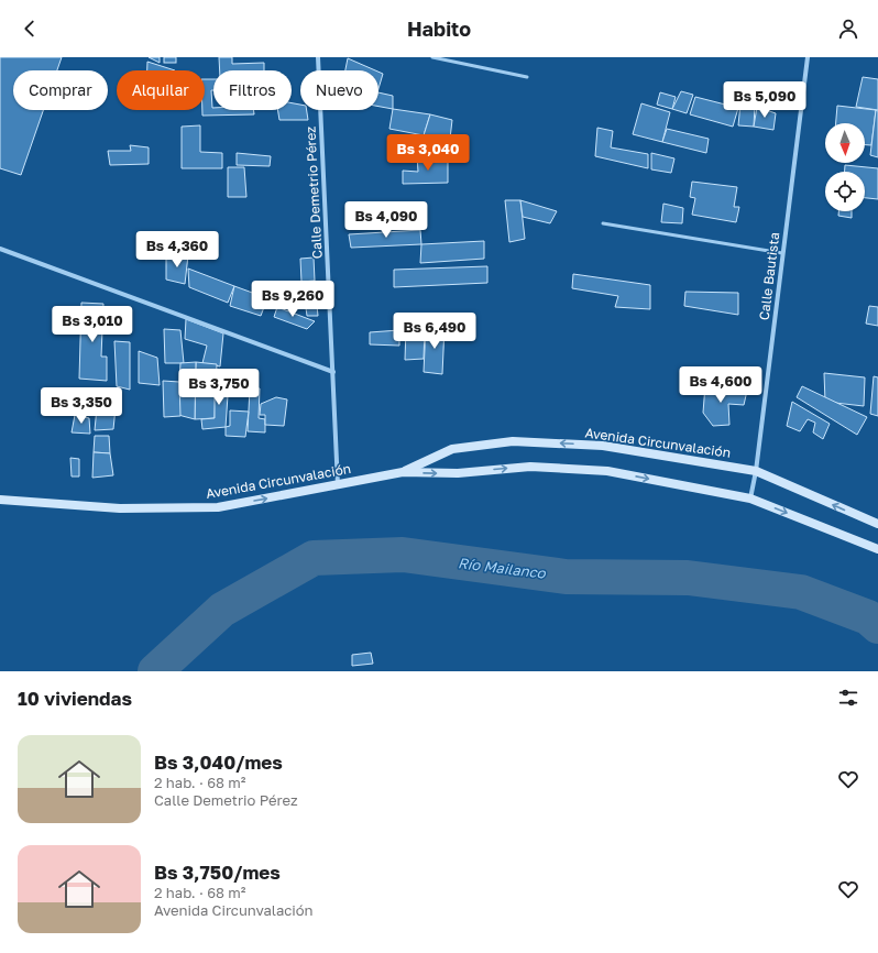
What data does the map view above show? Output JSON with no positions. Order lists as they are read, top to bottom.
{
  "streets": {
    "main road": ["Avenida Circunvalación"],
    "street": ["Calle Demetrio Pérez", "Calle Bautista"]
  },
  "crossings": [
    ["Calle Demetrio Pérez", "Avenida Circunvalación"],
    ["Calle Bautista", "Avenida Circunvalación"]
  ],
  "water": ["Río Mailanco"],
  "north": "bottom",
  "page": {
    "header": "Habito",
    "chip": [
      "Comprar",
      "Alquilar",
      "Filtros",
      "Nuevo"
    ],
    "price": [
      "Bs 5,090",
      "Bs 3,040",
      "Bs 4,090",
      "Bs 4,360",
      "Bs 9,260",
      "Bs 3,010",
      "Bs 6,490",
      "Bs 4,600",
      "Bs 3,750",
      "Bs 3,350"
    ],
    "heading": "10 viviendas",
    "list": [
      {
        "name": "Bs 3,040/mes",
        "note": "2 hab. · 68 m² · Calle Demetrio Pérez"
      },
      {
        "name": "Bs 3,750/mes",
        "note": "2 hab. · 68 m² · Avenida Circunvalación"
      }
    ]
  }
}
